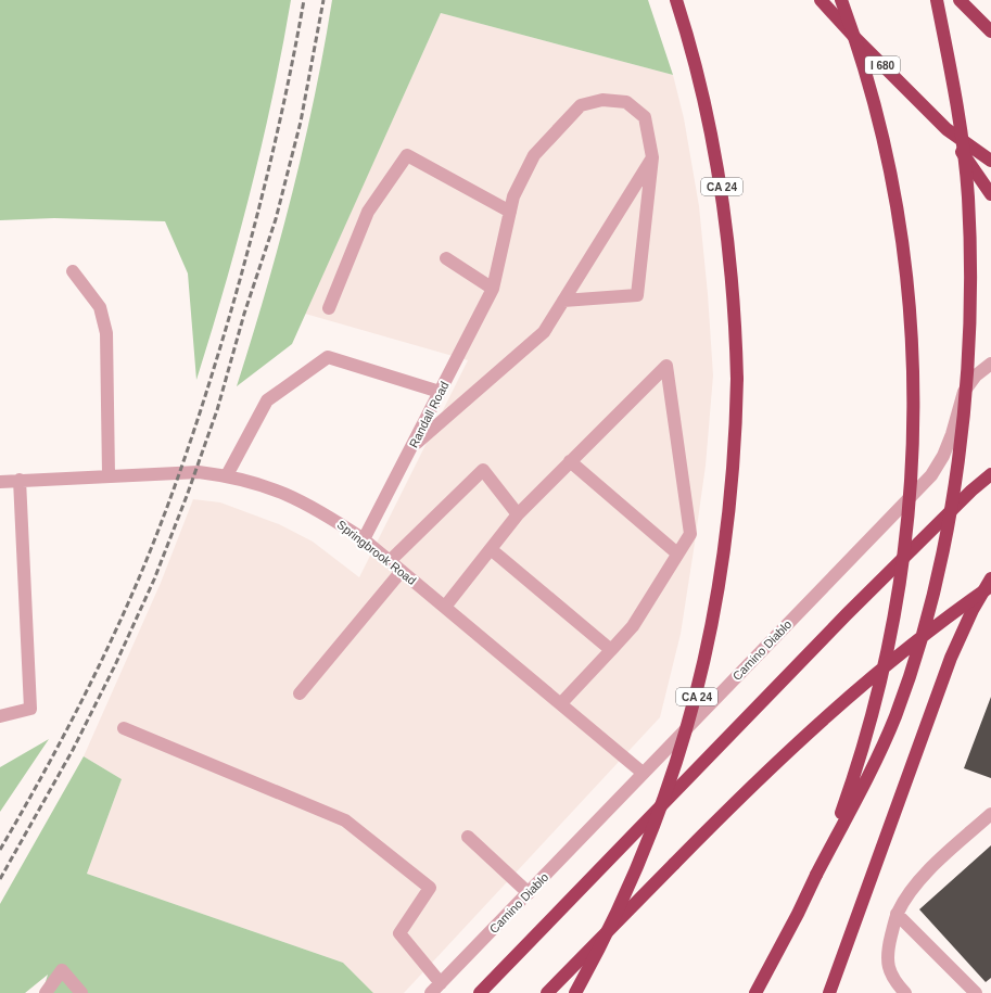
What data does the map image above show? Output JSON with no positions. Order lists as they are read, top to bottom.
{
  "streets": {
    "highway": ["I 680", "CA 24"],
    "street": ["Randall Road", "Springbrook Road", "Camino Diablo"]
  },
  "crossings": [
    ["Randall Road", "Springbrook Road"],
    ["Springbrook Road", "Camino Diablo"]
  ]
}
